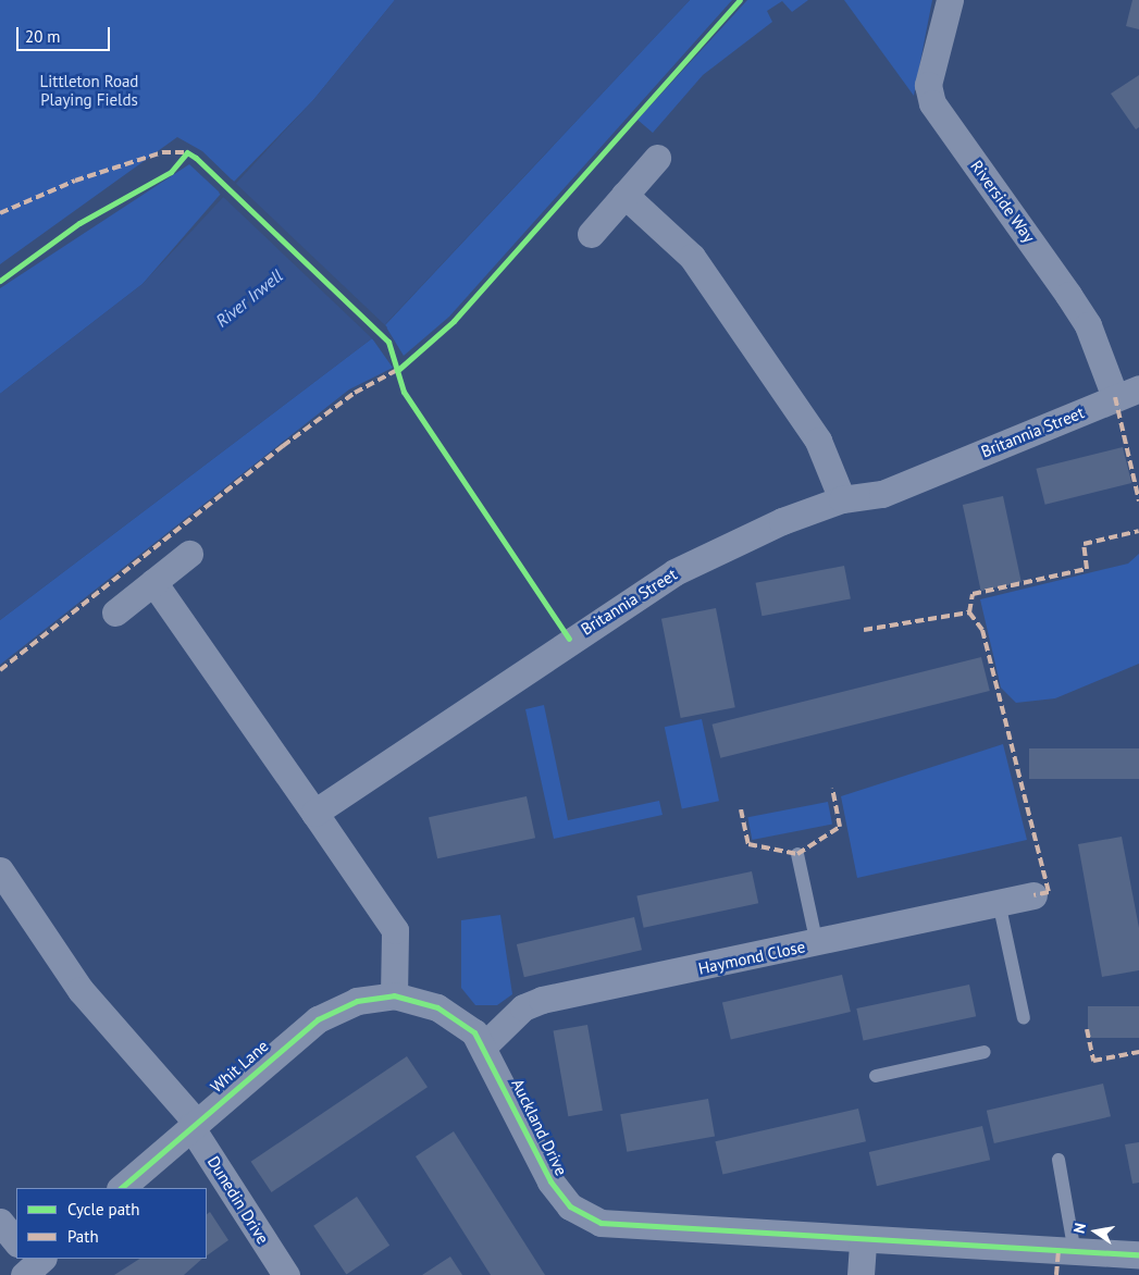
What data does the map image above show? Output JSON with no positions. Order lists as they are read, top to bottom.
{
  "streets": {
    "street": [
      "Riverside Way",
      "Britannia Street",
      "Haymond Close",
      "Whit Lane",
      "Auckland Drive",
      "Dunedin Drive"
    ]
  },
  "crossings": [
    ["Riverside Way", "Britannia Street"],
    ["Haymond Close", "Auckland Drive"],
    ["Whit Lane", "Auckland Drive"],
    ["Whit Lane", "Dunedin Drive"]
  ],
  "water": ["River Irwell"],
  "parks": ["Littleton Road Playing Fields"],
  "legend": ["Cycle path", "Path"],
  "scale_bar": "20 m",
  "north": "left"
}
